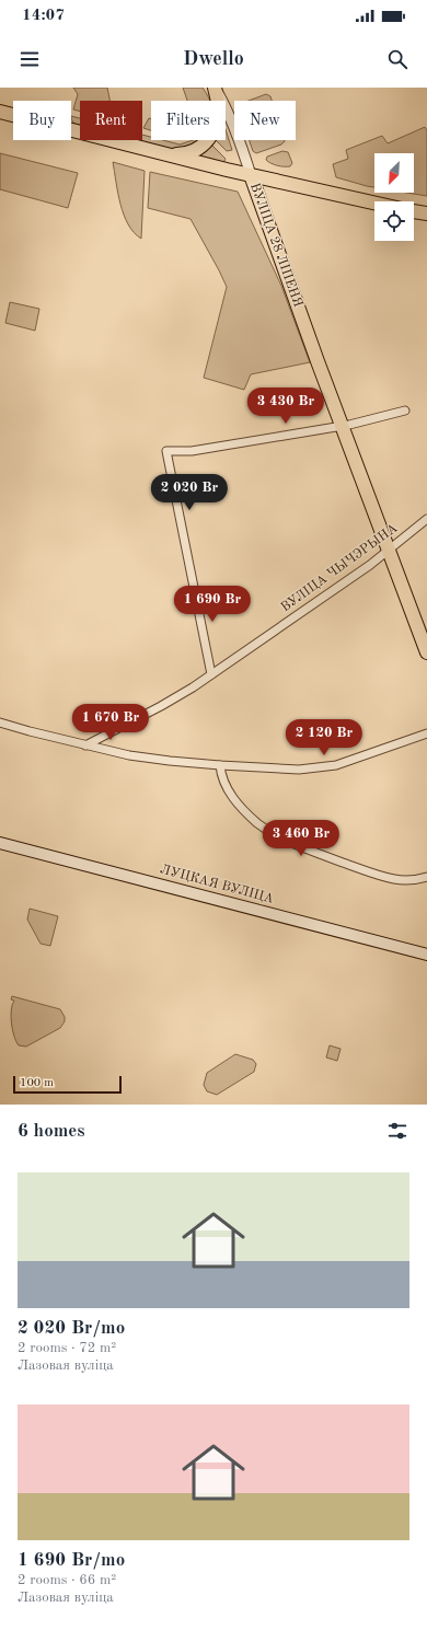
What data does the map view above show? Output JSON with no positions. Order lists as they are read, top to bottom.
{
  "streets": {
    "main road": ["ВУЛІЦА 28 ЛІПЕНЯ", "ЛУЦКАЯ ВУЛІЦА"],
    "street": ["ВУЛІЦА ЧЫЧЭРЫНА"]
  },
  "crossings": [
    ["ВУЛІЦА 28 ЛІПЕНЯ", "ВУЛІЦА ЧЫЧЭРЫНА"]
  ],
  "scale_bar": "100 m",
  "north": "bottom left",
  "page": {
    "status": "14:07",
    "header": "Dwello",
    "chip": [
      "Buy",
      "Rent",
      "Filters",
      "New"
    ],
    "price": [
      "3 430 Br",
      "2 020 Br",
      "1 690 Br",
      "1 670 Br",
      "2 120 Br",
      "3 460 Br"
    ],
    "scale": "100 m",
    "heading": "6 homes",
    "list": [
      {
        "name": "2 020 Br/mo",
        "note": "2 rooms · 72 m² · Лазовая вуліца"
      },
      {
        "name": "1 690 Br/mo",
        "note": "2 rooms · 66 m² · Лазовая вуліца"
      }
    ]
  }
}
